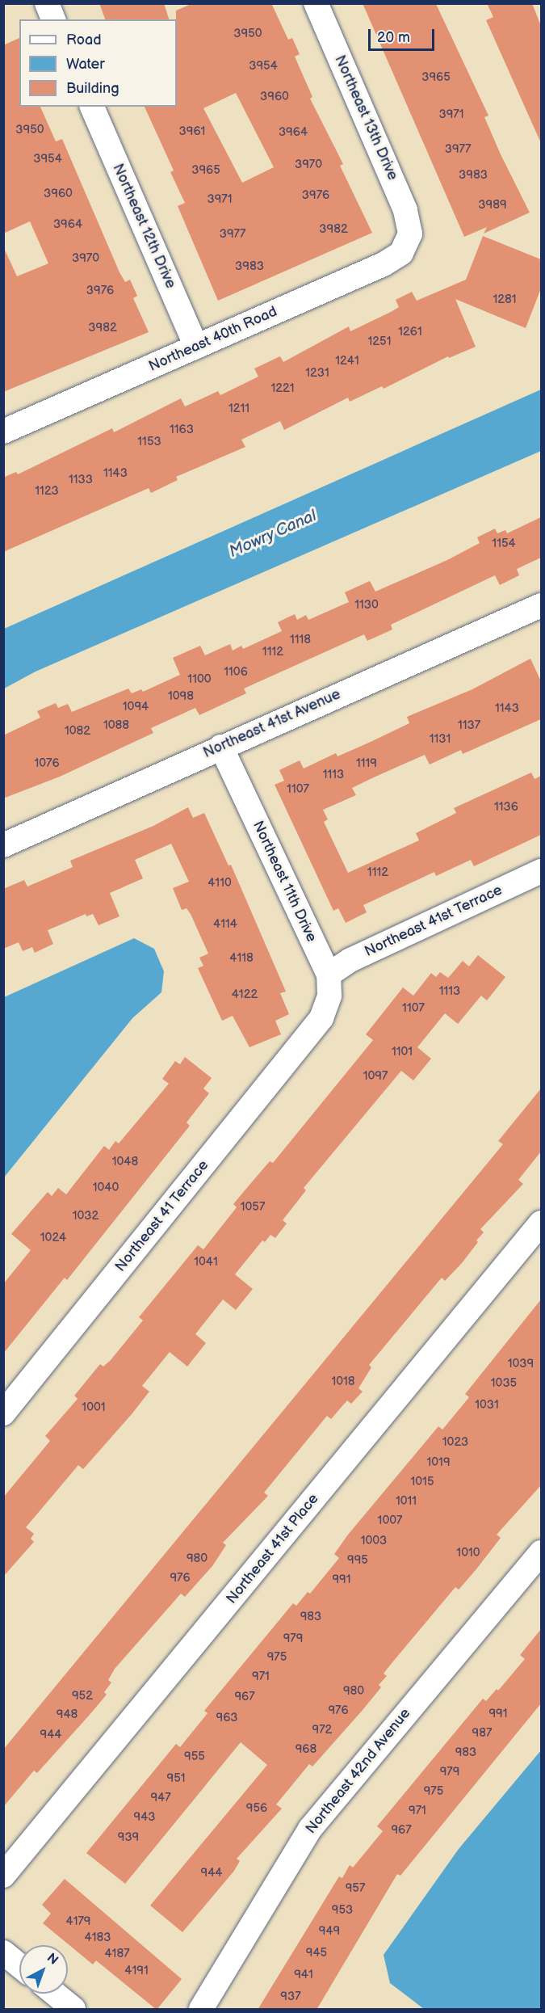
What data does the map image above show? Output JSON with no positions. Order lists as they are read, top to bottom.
{
  "streets": {
    "street": [
      "Northeast 13th Drive",
      "Northeast 12th Drive",
      "Northeast 40th Road",
      "Northeast 41st Avenue",
      "Northeast 11th Drive",
      "Northeast 41st Terrace",
      "Northeast 41 Terrace",
      "Northeast 41st Place",
      "Northeast 42nd Avenue"
    ]
  },
  "crossings": [
    ["Northeast 13th Drive", "Northeast 40th Road"],
    ["Northeast 12th Drive", "Northeast 40th Road"],
    ["Northeast 41st Avenue", "Northeast 11th Drive"],
    ["Northeast 11th Drive", "Northeast 41st Terrace"],
    ["Northeast 11th Drive", "Northeast 41 Terrace"]
  ],
  "water": ["Mowry Canal"],
  "house_numbers": [
    "3950",
    "3954",
    "3965",
    "3960",
    "3971",
    "3950",
    "3961",
    "3964",
    "3977",
    "3954",
    "3970",
    "3965",
    "3983",
    "3960",
    "3976",
    "3971",
    "3989",
    "3964",
    "3982",
    "3977",
    "3970",
    "3983",
    "3976",
    "1281",
    "3982",
    "1261",
    "1251",
    "1241",
    "1231",
    "1221",
    "1211",
    "1163",
    "1153",
    "1143",
    "1133",
    "1123",
    "1154",
    "1130",
    "1118",
    "1112",
    "1106",
    "1100",
    "1098",
    "1094",
    "1143",
    "1088",
    "1137",
    "1082",
    "1131",
    "1076",
    "1119",
    "1113",
    "1107",
    "1136",
    "1112",
    "4110",
    "4114",
    "4118",
    "1113",
    "4122",
    "1107",
    "1101",
    "1097",
    "1048",
    "1040",
    "1057",
    "1032",
    "1024",
    "1041",
    "1039",
    "1018",
    "1035",
    "1031",
    "1001",
    "1023",
    "1019",
    "1015",
    "1011",
    "1007",
    "1003",
    "1010",
    "980",
    "995",
    "976",
    "991",
    "983",
    "979",
    "975",
    "971",
    "980",
    "952",
    "967",
    "976",
    "991",
    "948",
    "963",
    "972",
    "987",
    "944",
    "968",
    "983",
    "955",
    "979",
    "951",
    "975",
    "947",
    "956",
    "971",
    "943",
    "967",
    "939",
    "944",
    "957",
    "953",
    "4179",
    "949",
    "4183",
    "945",
    "4187",
    "4191",
    "941",
    "937"
  ],
  "legend": ["Road", "Water", "Building"],
  "scale_bar": "20 m",
  "north": "top right"
}
